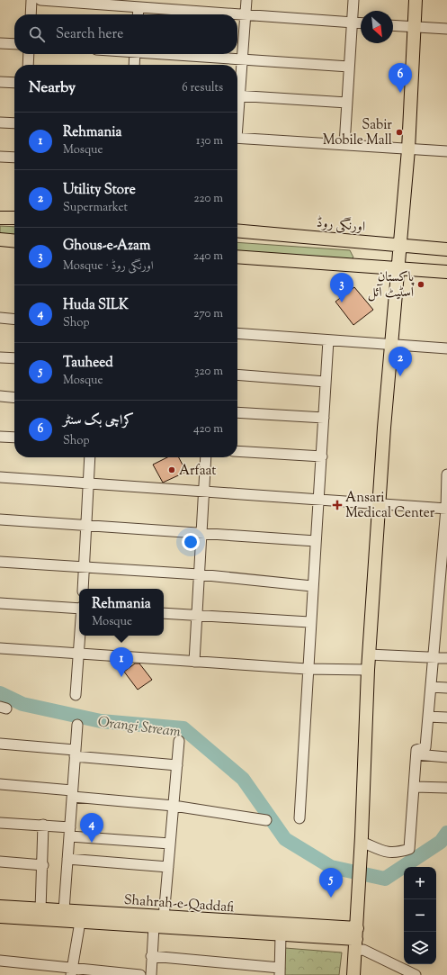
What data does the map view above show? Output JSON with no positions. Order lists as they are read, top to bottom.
{
  "streets": {
    "main road": ["اورنگی روڈ", "Shahrah-e-Qaddafi"]
  },
  "water": ["Orangi Stream"],
  "places": {
    "other": ["Sabir Mobile Mall", "پاکستان اسٹیٹ آئل", "Arfaat"],
    "health": ["Ansari Medical Center"]
  },
  "north": "bottom right",
  "page": {
    "search": "Search here",
    "pins": [
      "6",
      "3",
      "2",
      "1",
      "4",
      "5"
    ],
    "heading": ["Nearby", "6 results"],
    "list": [
      {
        "mark": "1",
        "name": "Rehmania",
        "note": "Mosque",
        "value": "130 m"
      },
      {
        "mark": "2",
        "name": "Utility Store",
        "note": "Supermarket",
        "value": "220 m"
      },
      {
        "mark": "3",
        "name": "Ghous-e-Azam",
        "note": "Mosque · اورنگی روڈ",
        "value": "240 m"
      },
      {
        "mark": "4",
        "name": "Huda SILK",
        "note": "Shop",
        "value": "270 m"
      },
      {
        "mark": "5",
        "name": "Tauheed",
        "note": "Mosque",
        "value": "320 m"
      },
      {
        "mark": "6",
        "name": "کراچی بک سنٹر",
        "note": "Shop",
        "value": "420 m"
      }
    ],
    "popup": ["Rehmania", "Mosque"],
    "map_buttons": ["+", "−"]
  }
}
